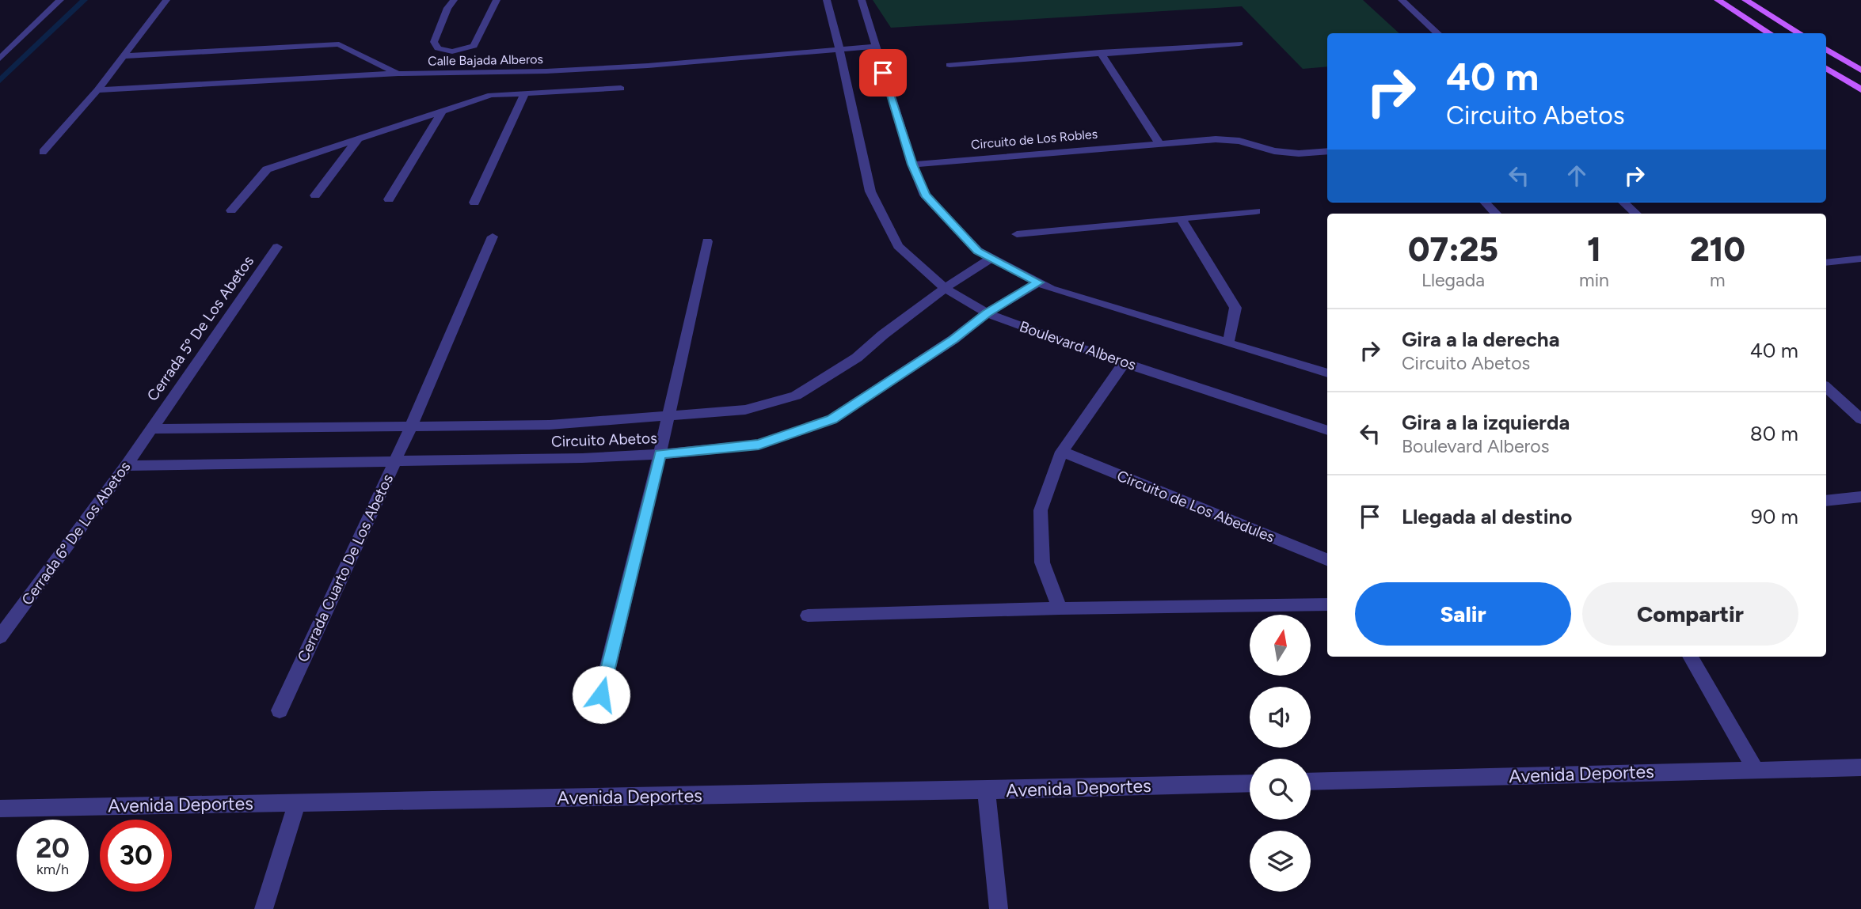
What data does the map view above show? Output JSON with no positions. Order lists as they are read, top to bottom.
{
  "streets": {
    "street": [
      "Calle Bajada Alberos",
      "Circuito de Los Robles",
      "Cerrada 5º De Los Abetos",
      "Boulevard Alberos",
      "Circuito Abetos",
      "Circuito de Los Abedules",
      "Cerrada 6º De Los Abetos",
      "Cerrada Cuarto De Los Abetos",
      "Avenida Deportes"
    ]
  },
  "crossings": [
    ["Calle Bajada Alberos", "Boulevard Alberos"],
    ["Cerrada 5º De Los Abetos", "Circuito Abetos"],
    ["Cerrada 5º De Los Abetos", "Cerrada 6º De Los Abetos"],
    ["Boulevard Alberos", "Circuito Abetos"],
    ["Circuito Abetos", "Cerrada 6º De Los Abetos"],
    ["Circuito Abetos", "Cerrada Cuarto De Los Abetos"]
  ],
  "north": "top",
  "page": {
    "turn": ["40 m", "Circuito Abetos"],
    "eta": [
      "07:25",
      "Llegada",
      "1",
      "min",
      "210",
      "m"
    ],
    "list": [
      {
        "name": "Gira a la derecha",
        "note": "Circuito Abetos",
        "value": "40 m"
      },
      {
        "name": "Gira a la izquierda",
        "note": "Boulevard Alberos",
        "value": "80 m"
      },
      {
        "name": "Llegada al destino",
        "value": "90 m"
      }
    ],
    "buttons": ["Salir", "Compartir"],
    "speed": "20 km/h",
    "limit": "30"
  }
}
